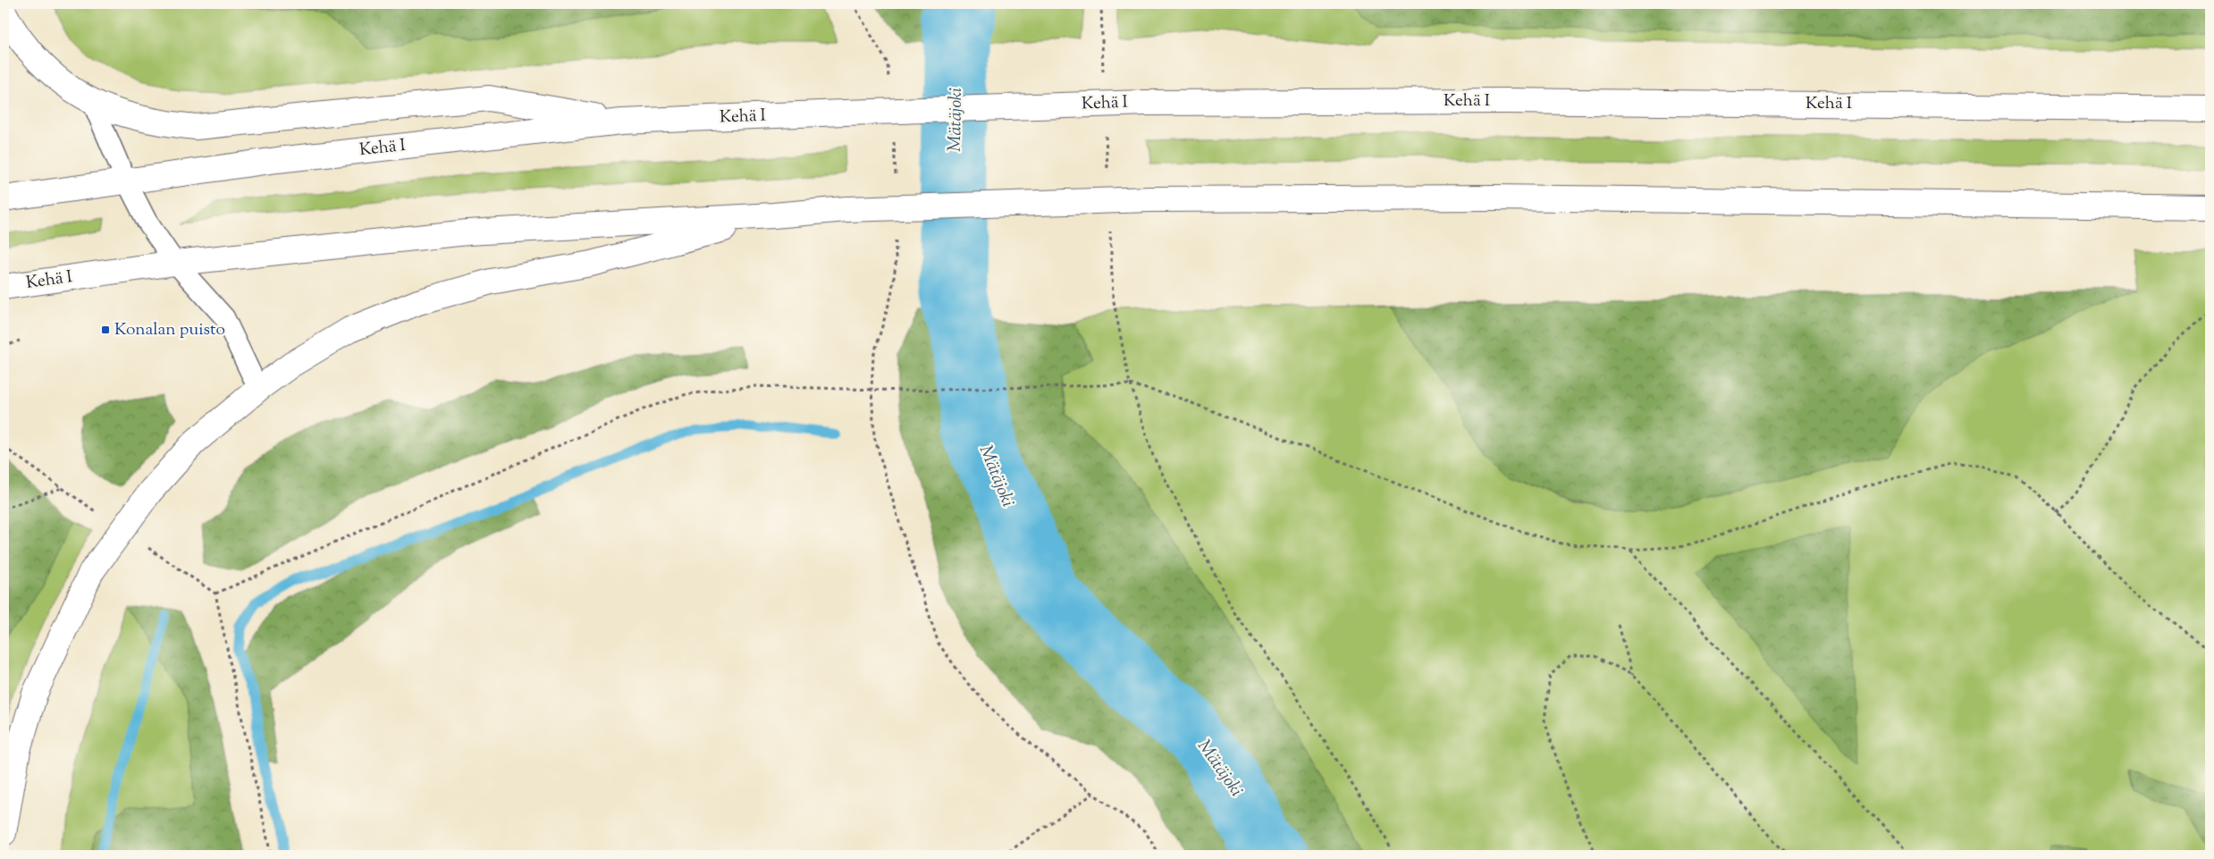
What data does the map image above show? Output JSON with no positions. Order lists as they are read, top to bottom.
{
  "streets": {
    "highway": ["Kehä I"]
  },
  "water": ["Mätäjoki"],
  "places": {
    "transit": ["Konalan puisto"]
  }
}
